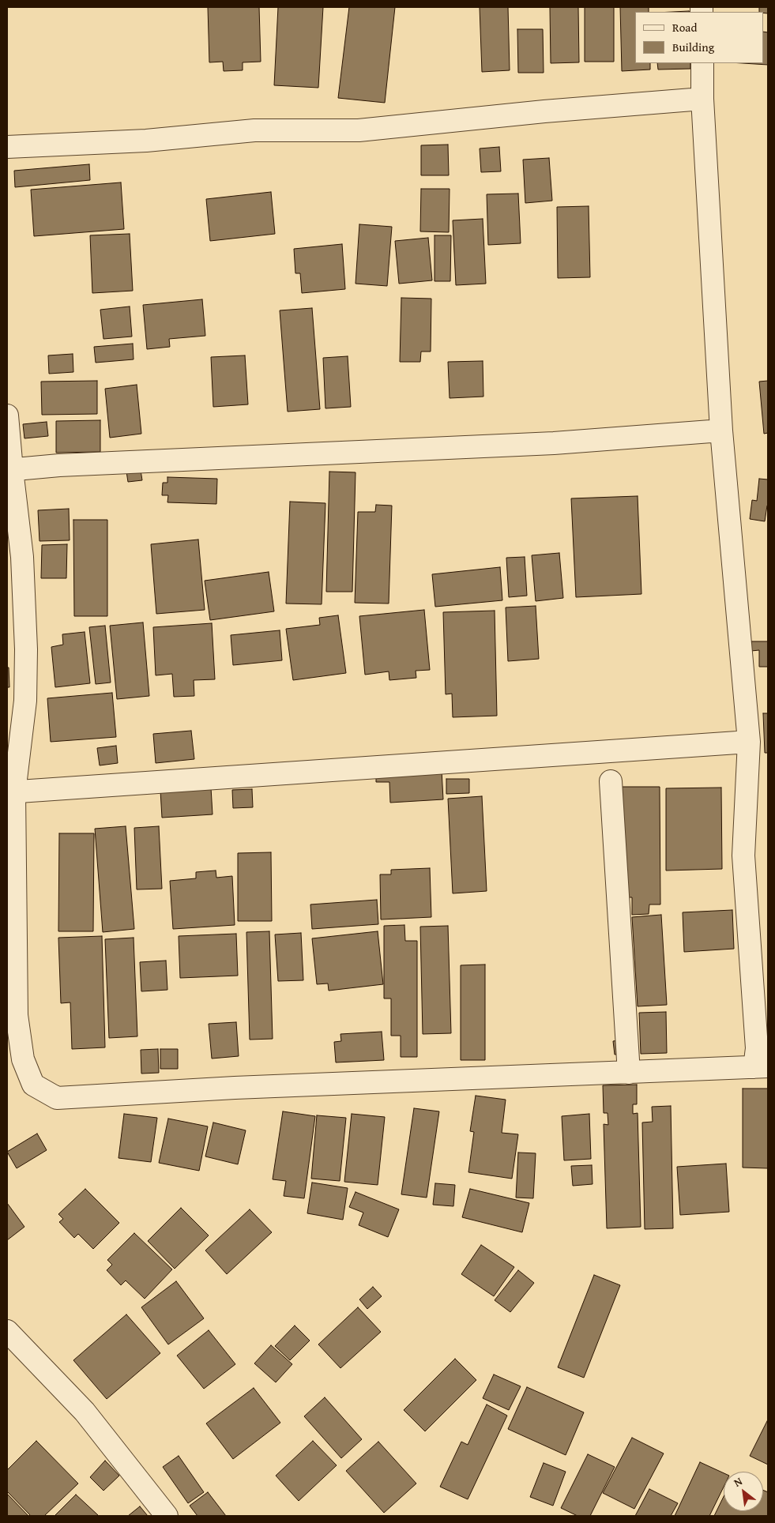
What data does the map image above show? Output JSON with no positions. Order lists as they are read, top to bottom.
{
  "legend": ["Road", "Building"],
  "north": "top left"
}
